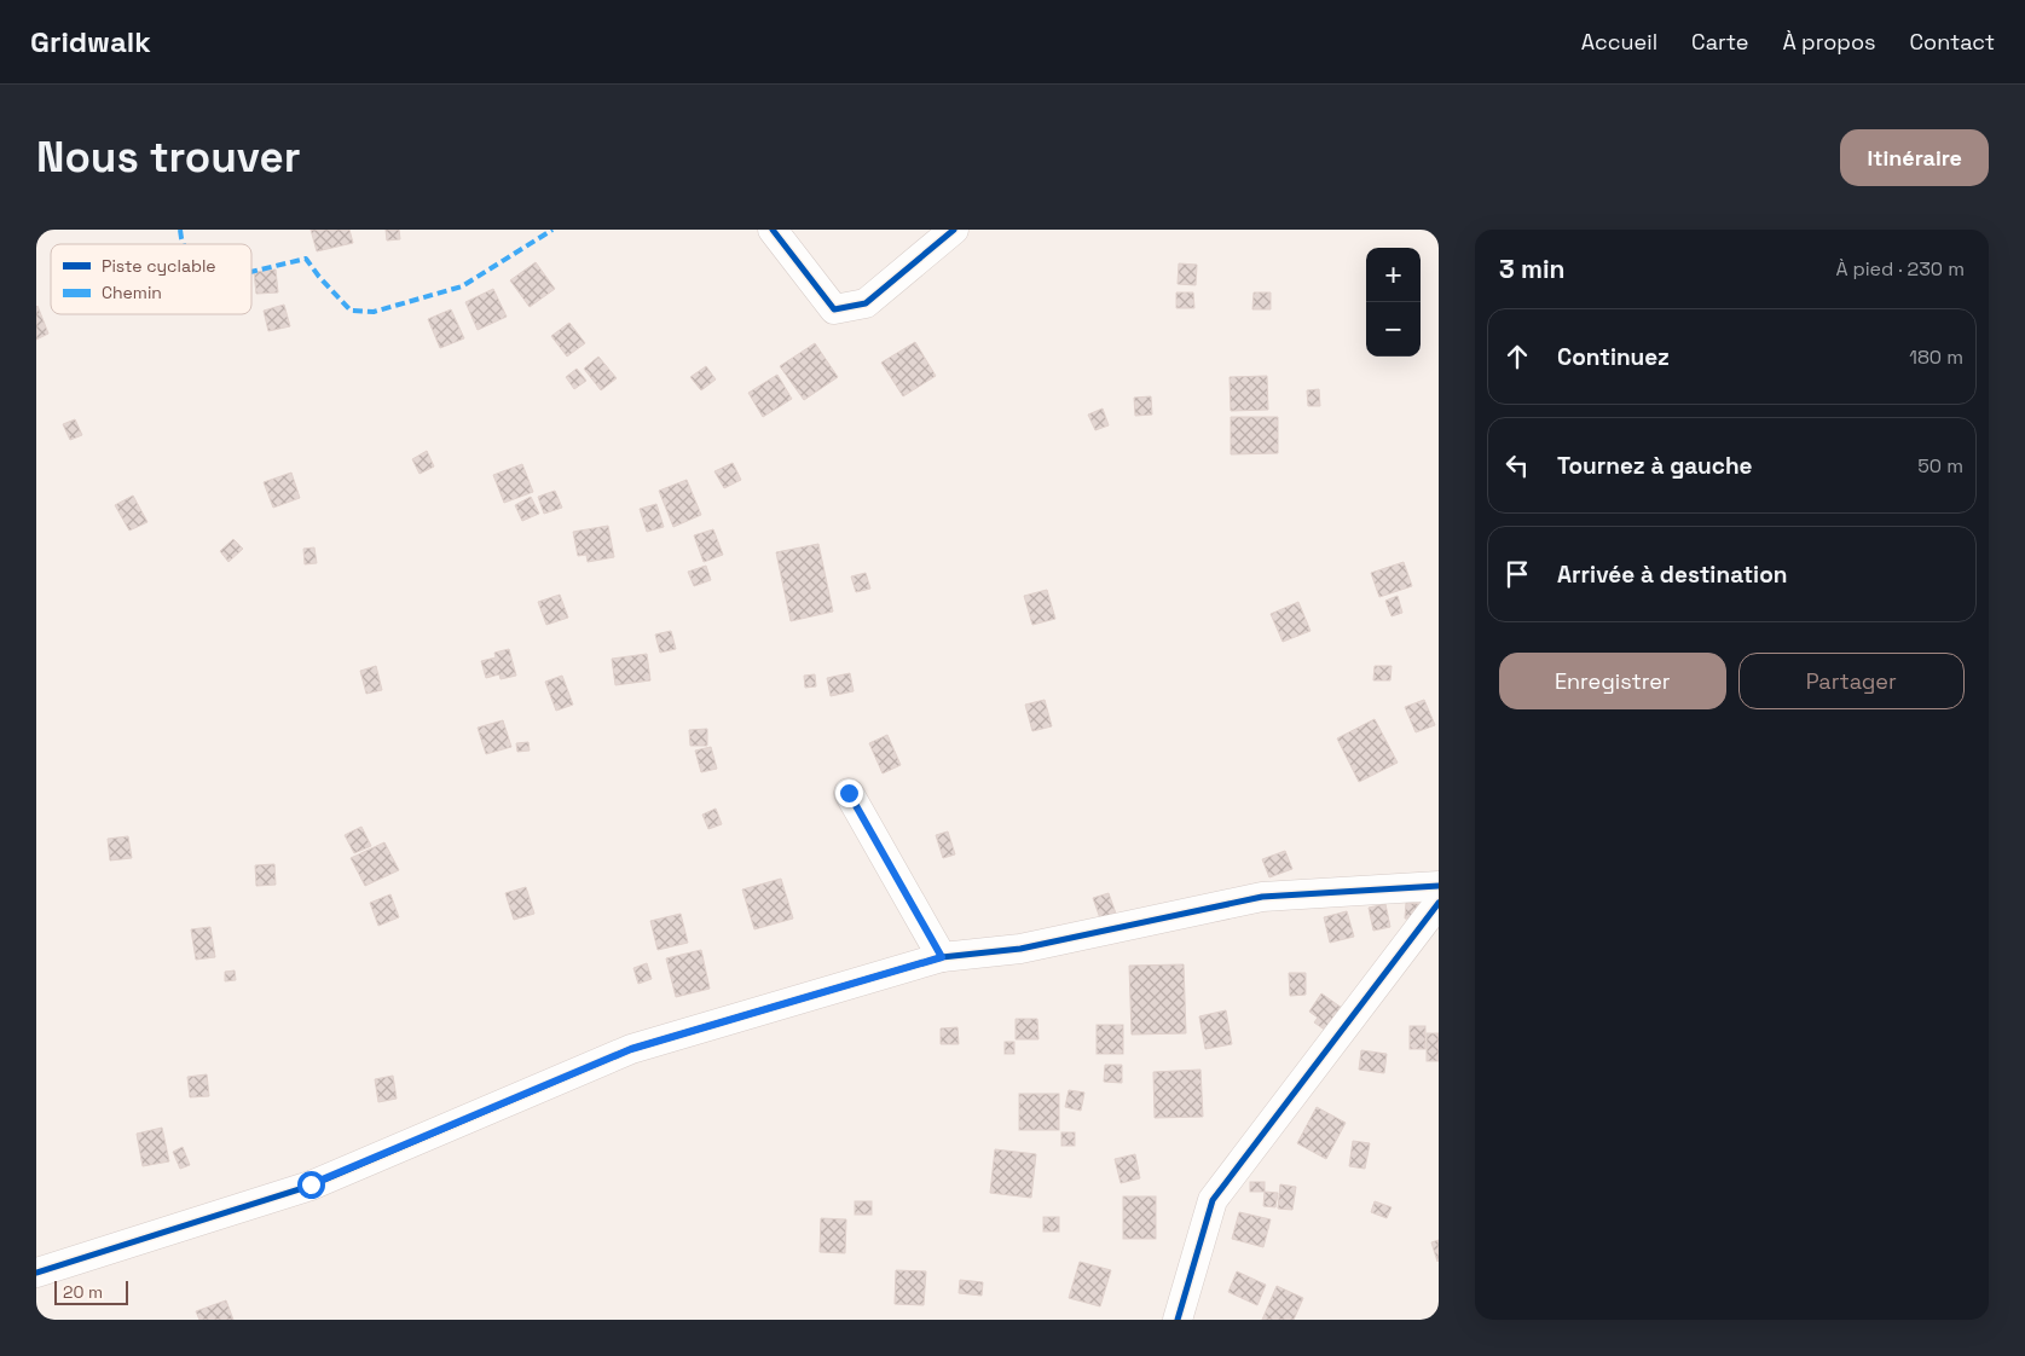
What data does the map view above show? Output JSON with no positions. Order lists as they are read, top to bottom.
{
  "legend": ["Piste cyclable", "Chemin"],
  "scale_bar": "20 m",
  "page": {
    "header": "Gridwalk",
    "nav": [
      "Accueil",
      "Carte",
      "À propos",
      "Contact"
    ],
    "buttons": [
      "Itinéraire",
      ["Enregistrer", "Partager"]
    ],
    "title": "Nous trouver",
    "heading": ["3 min", "À pied · 230 m"],
    "map_buttons": ["+", "−"],
    "list": [
      ["Continuez", "180 m"],
      ["Tournez à gauche", "50 m"],
      "Arrivée à destination"
    ],
    "scale": "20 m"
  }
}
